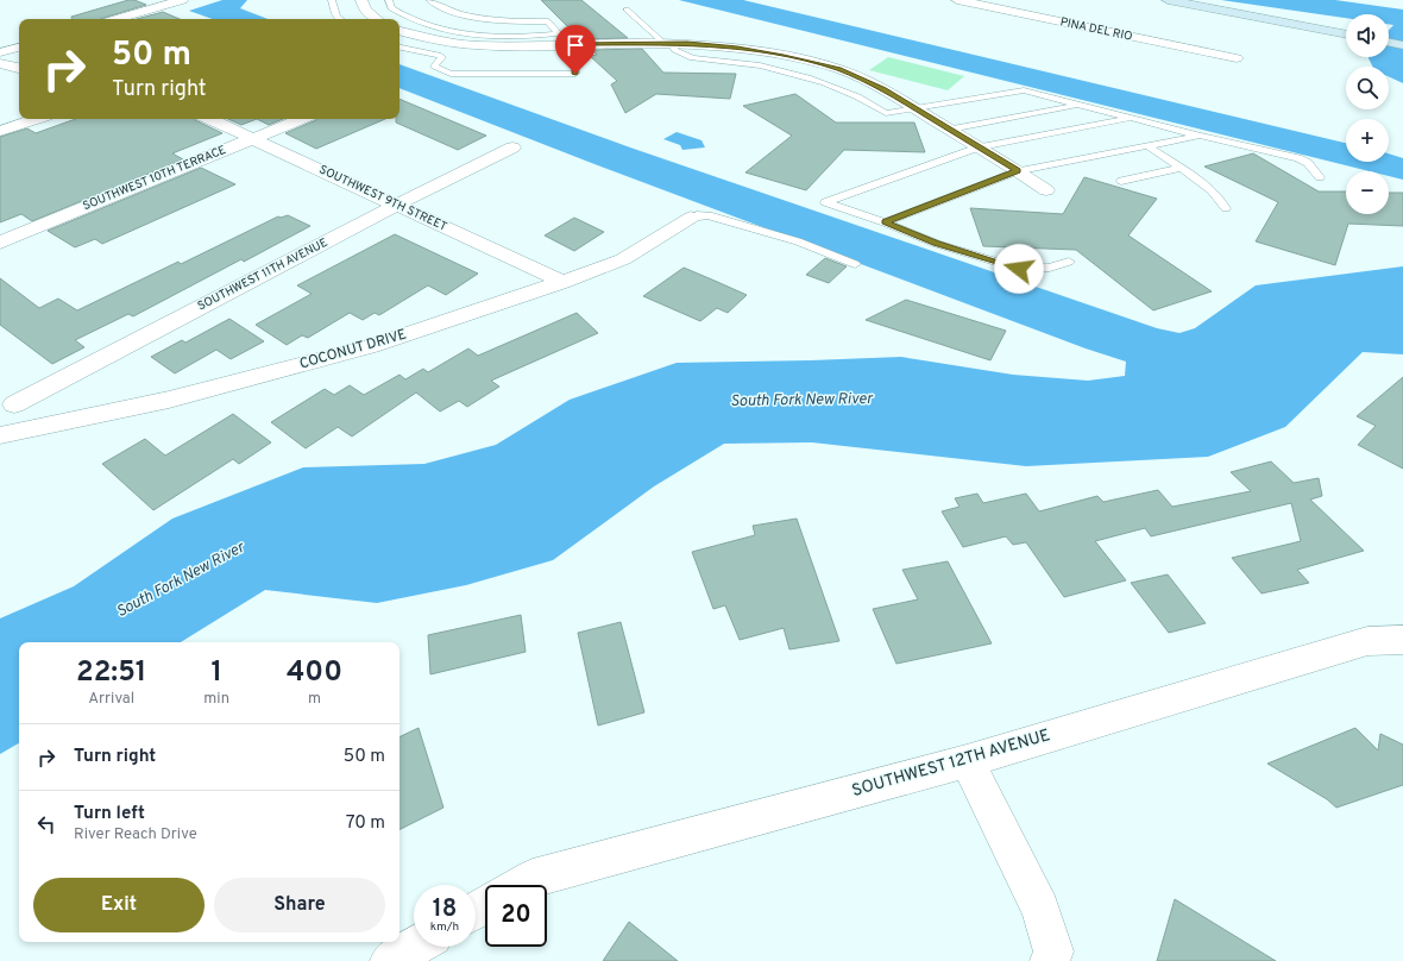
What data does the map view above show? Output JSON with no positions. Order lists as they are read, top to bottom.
{
  "streets": {
    "street": [
      "PINA DEL RIO",
      "SOUTHWEST 10TH TERRACE",
      "SOUTHWEST 9TH STREET",
      "SOUTHWEST 11TH AVENUE",
      "COCONUT DRIVE",
      "SOUTHWEST 12TH AVENUE"
    ]
  },
  "crossings": [
    ["SOUTHWEST 10TH TERRACE", "SOUTHWEST 9TH STREET"],
    ["SOUTHWEST 9TH STREET", "SOUTHWEST 11TH AVENUE"],
    ["SOUTHWEST 9TH STREET", "COCONUT DRIVE"]
  ],
  "water": ["South Fork New River"],
  "page": {
    "map_buttons": ["+", "−"],
    "turn": ["50 m", "Turn right"],
    "eta": [
      "22:51",
      "Arrival",
      "1",
      "min",
      "400",
      "m"
    ],
    "list": [
      {
        "name": "Turn right",
        "value": "50 m"
      },
      {
        "name": "Turn left",
        "note": "River Reach Drive",
        "value": "70 m"
      }
    ],
    "buttons": ["Exit", "Share"],
    "speed": "18 km/h",
    "limit": "20"
  }
}
